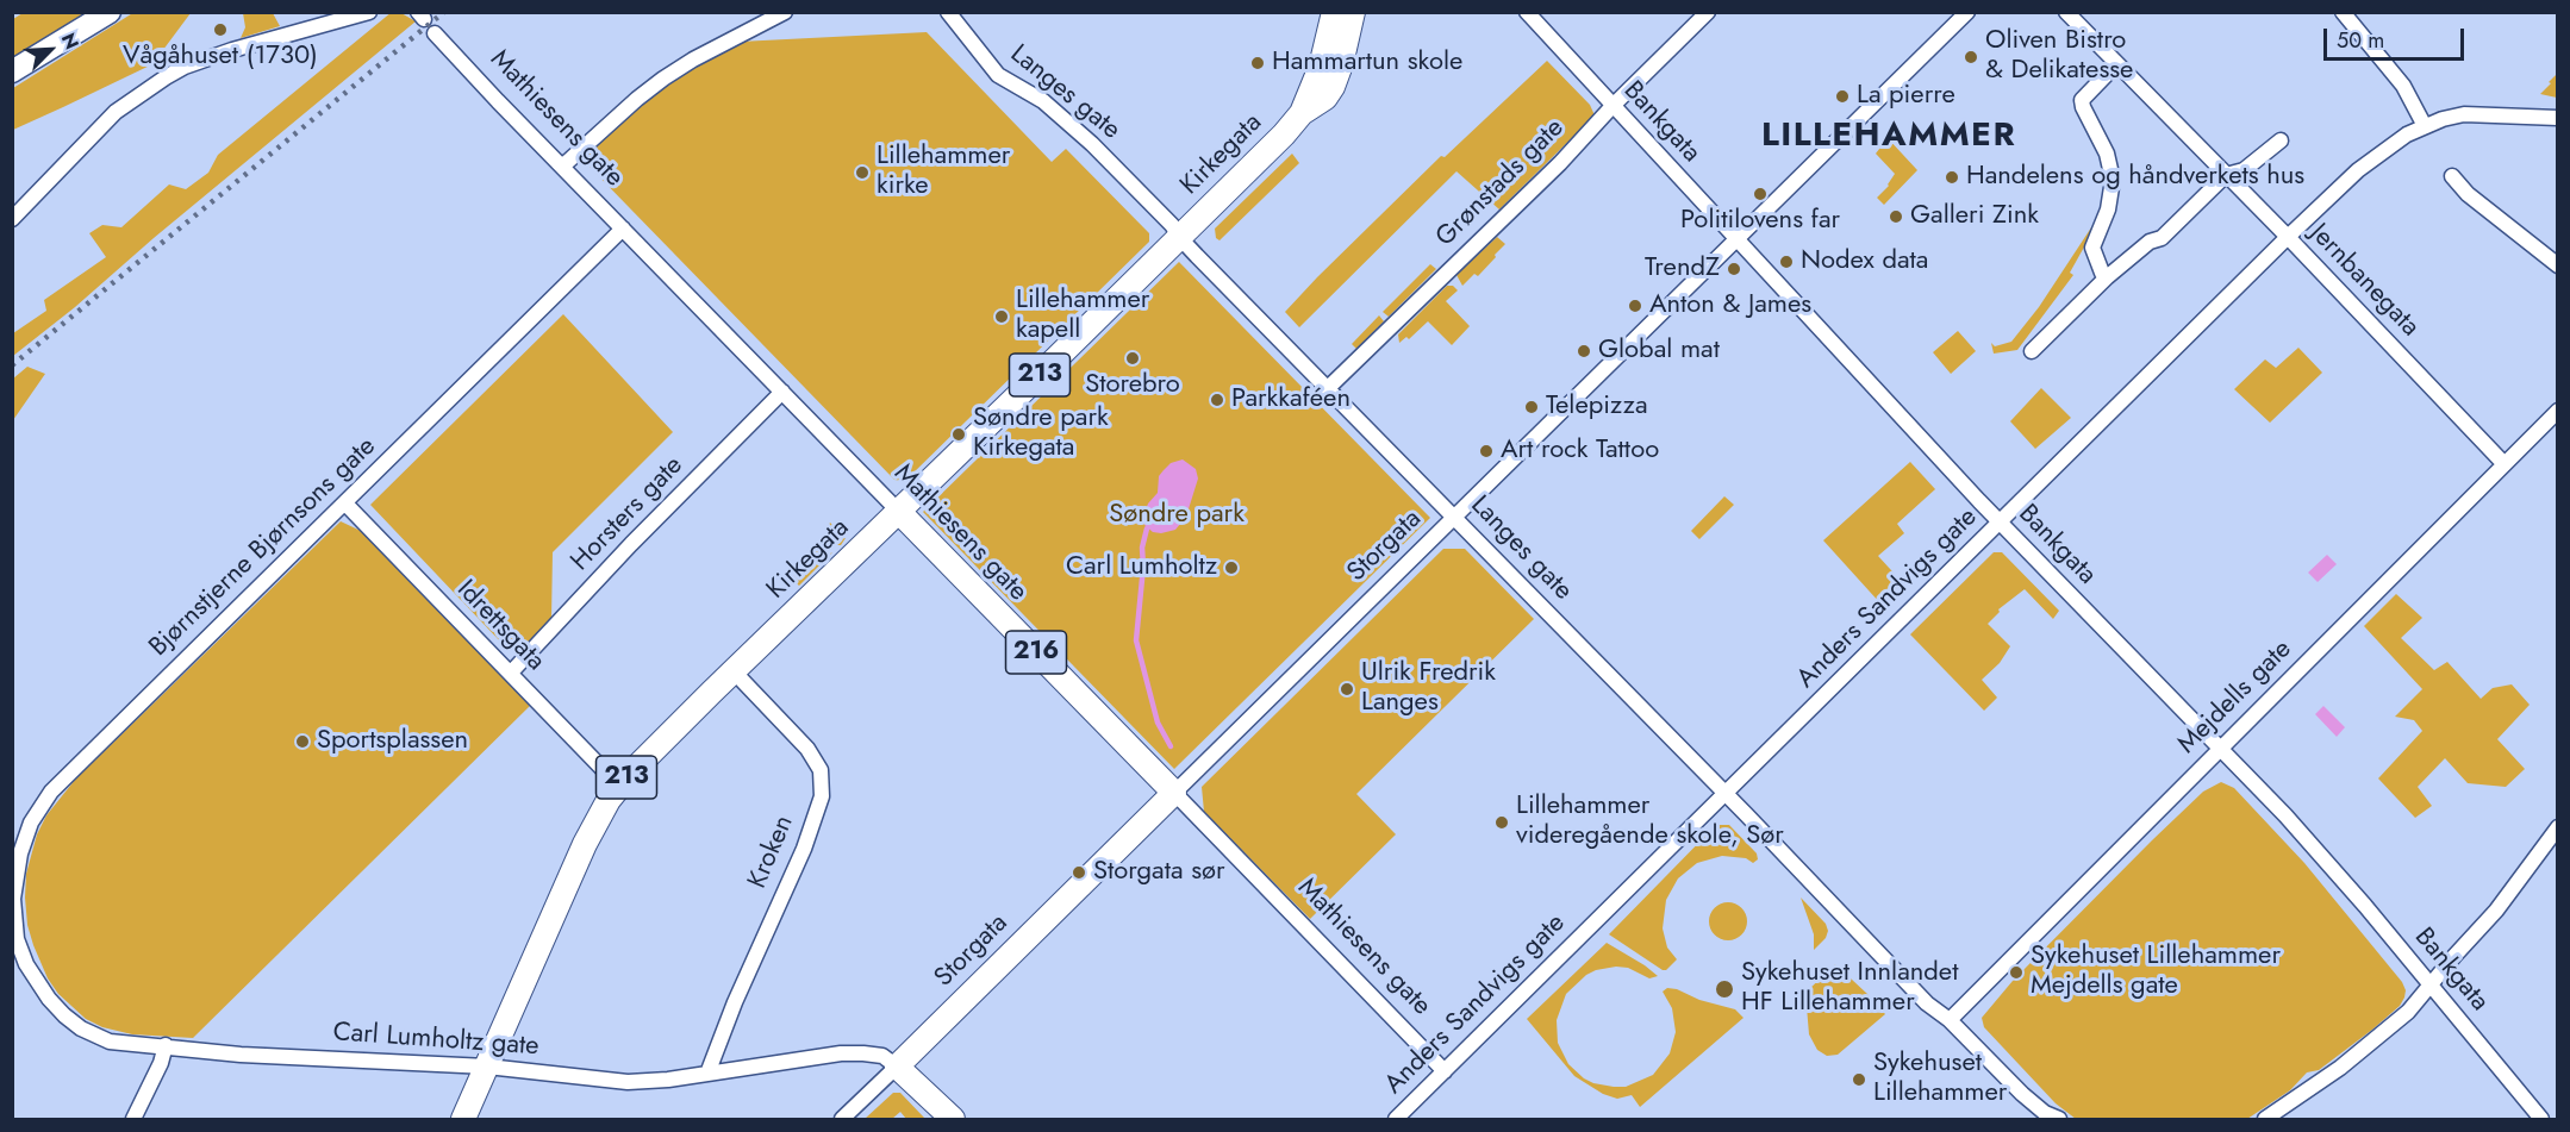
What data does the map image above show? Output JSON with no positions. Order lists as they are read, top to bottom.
{
  "streets": {
    "main road": [
      "Mathiesens gate",
      "Kirkegata",
      "213",
      "Storgata",
      "216"
    ],
    "street": [
      "Langes gate",
      "Bankgata",
      "Grønstads gate",
      "Jernbanegata",
      "Horsters gate",
      "Bjørnstjerne Bjørnsons gate",
      "Anders Sandvigs gate",
      "Idrettsgata",
      "Mejdells gate",
      "Kroken",
      "Carl Lumholtz gate"
    ]
  },
  "crossings": [
    ["Langes gate", "Kirkegata"],
    ["Langes gate", "Grønstads gate"],
    ["Langes gate", "Storgata"],
    ["Langes gate", "Anders Sandvigs gate"],
    ["Langes gate", "Mejdells gate"],
    ["Mathiesens gate", "Kirkegata"],
    ["Mathiesens gate", "Horsters gate"],
    ["Mathiesens gate", "Storgata"],
    ["Mathiesens gate", "Bjørnstjerne Bjørnsons gate"],
    ["Mathiesens gate", "Anders Sandvigs gate"],
    ["Bankgata", "Grønstads gate"],
    ["Bankgata", "Storgata"],
    ["Bankgata", "Anders Sandvigs gate"],
    ["Bankgata", "Mejdells gate"],
    ["Kirkegata", "213"],
    ["Kirkegata", "Idrettsgata"],
    ["Kirkegata", "Kroken"],
    ["Kirkegata", "Carl Lumholtz gate"],
    ["Jernbanegata", "Anders Sandvigs gate"],
    ["Jernbanegata", "Mejdells gate"],
    ["Horsters gate", "Idrettsgata"],
    ["Storgata", "Carl Lumholtz gate"],
    ["Bjørnstjerne Bjørnsons gate", "Idrettsgata"],
    ["Bjørnstjerne Bjørnsons gate", "Carl Lumholtz gate"],
    ["Kroken", "Carl Lumholtz gate"]
  ],
  "districts": ["LILLEHAMMER"],
  "parks": ["Søndre park"],
  "places": [
    "Vågåhuset (1730)",
    "Oliven Bistro & Delikatesse",
    "Hammartun skole",
    "La pierre",
    "Lillehammer kirke",
    "Handelens og håndverkets hus",
    "Politilovens far",
    "Galleri Zink",
    "Nodex data",
    "TrendZ",
    "Anton & James",
    "Lillehammer kapell",
    "Global mat",
    "Storebro",
    "Parkkaféen",
    "Telepizza",
    "Søndre park Kirkegata",
    "Art rock Tattoo",
    "Carl Lumholtz",
    "Ulrik Fredrik Langes",
    "Sportsplassen",
    "Lillehammer videregående skole, Sør",
    "Storgata sør",
    "Sykehuset Lillehammer Mejdells gate",
    "Sykehuset Innlandet HF Lillehammer",
    "Sykehuset Lillehammer"
  ],
  "scale_bar": "50 m",
  "north": "top right"
}
